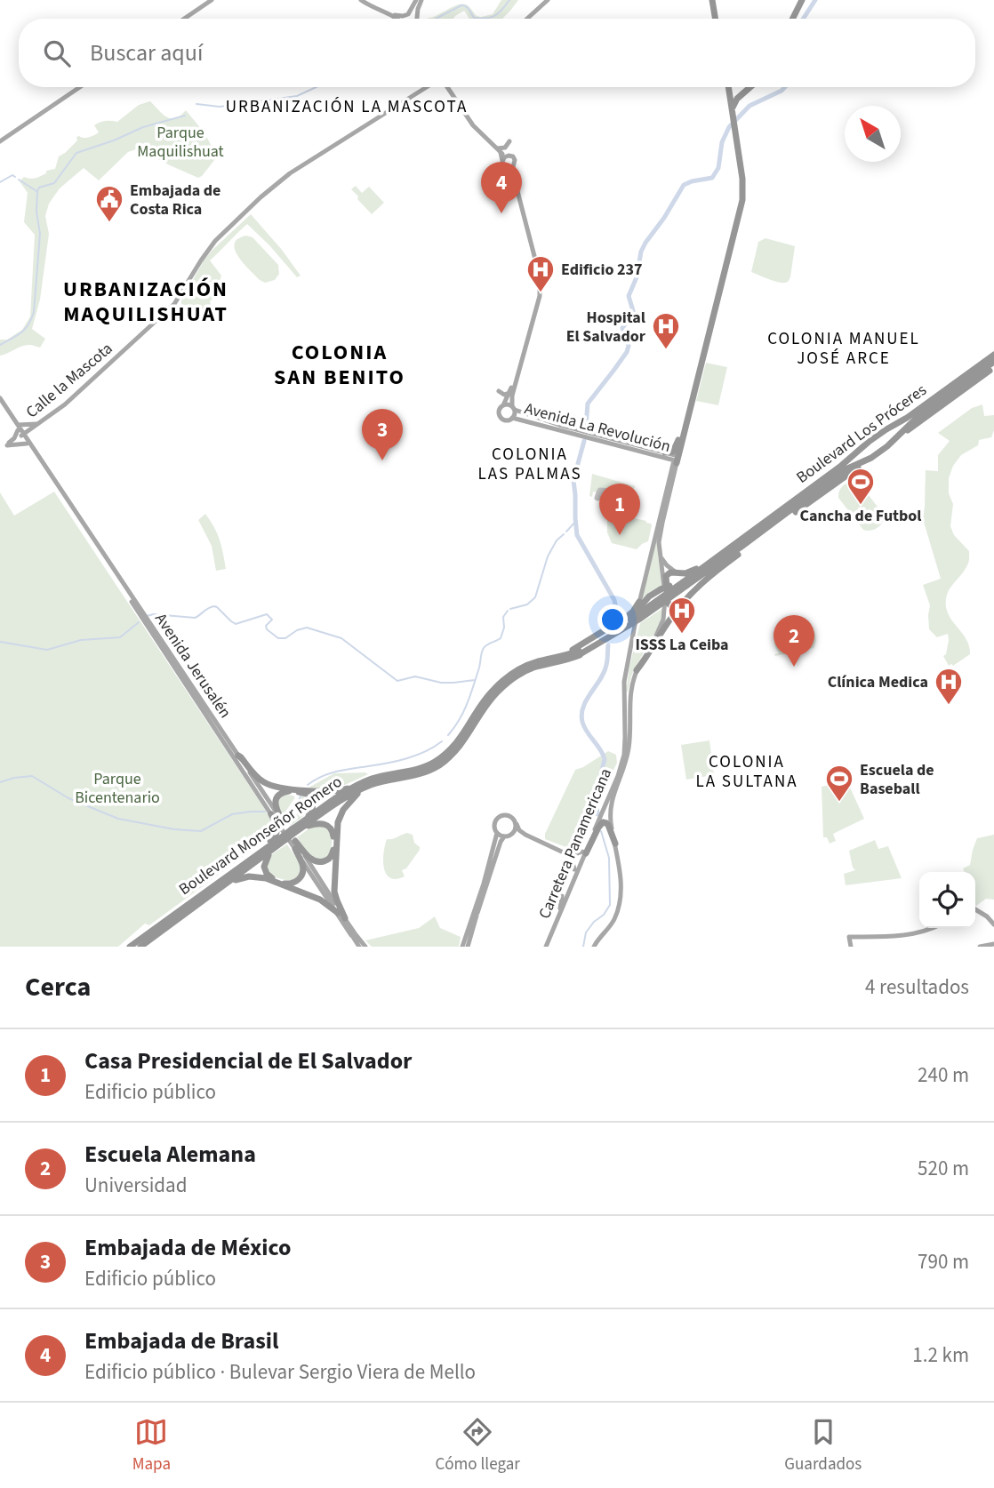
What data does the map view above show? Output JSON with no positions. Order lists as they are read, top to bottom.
{
  "streets": {
    "highway": ["Boulevard Los Próceres", "Boulevard Monseñor Romero"],
    "main road": [
      "Calle la Mascota",
      "Avenida La Revolución",
      "Avenida Jerusalén",
      "Carretera Panamericana"
    ]
  },
  "crossings": [
    ["Calle la Mascota", "Avenida Jerusalén"],
    ["Avenida La Revolución", "Carretera Panamericana"],
    ["Boulevard Los Próceres", "Boulevard Monseñor Romero"],
    ["Avenida Jerusalén", "Boulevard Monseñor Romero"]
  ],
  "districts": [
    "URBANIZACIÓN LA MASCOTA",
    "URBANIZACIÓN MAQUILISHUAT",
    "COLONIA MANUEL JOSÉ ARCE",
    "COLONIA SAN BENITO",
    "COLONIA LAS PALMAS",
    "COLONIA LA SULTANA"
  ],
  "parks": ["Parque Maquilishuat", "Parque Bicentenario"],
  "places": {
    "public building": ["Embajada de Costa Rica"],
    "hospital": [
      "Edificio 237",
      "Hospital El Salvador",
      "ISSS La Ceiba",
      "Clínica Medica"
    ],
    "sports": ["Cancha de Futbol", "Escuela de Baseball"]
  },
  "north": "top left",
  "page": {
    "search": "Buscar aquí",
    "pins": [
      "4",
      "3",
      "1",
      "2"
    ],
    "heading": ["Cerca", "4 resultados"],
    "list": [
      {
        "mark": "1",
        "name": "Casa Presidencial de El Salvador",
        "note": "Edificio público",
        "value": "240 m"
      },
      {
        "mark": "2",
        "name": "Escuela Alemana",
        "note": "Universidad",
        "value": "520 m"
      },
      {
        "mark": "3",
        "name": "Embajada de México",
        "note": "Edificio público",
        "value": "790 m"
      },
      {
        "mark": "4",
        "name": "Embajada de Brasil",
        "note": "Edificio público · Bulevar Sergio Viera de Mello",
        "value": "1.2 km"
      }
    ],
    "nav": ["Mapa", "Cómo llegar", "Guardados"]
  }
}
